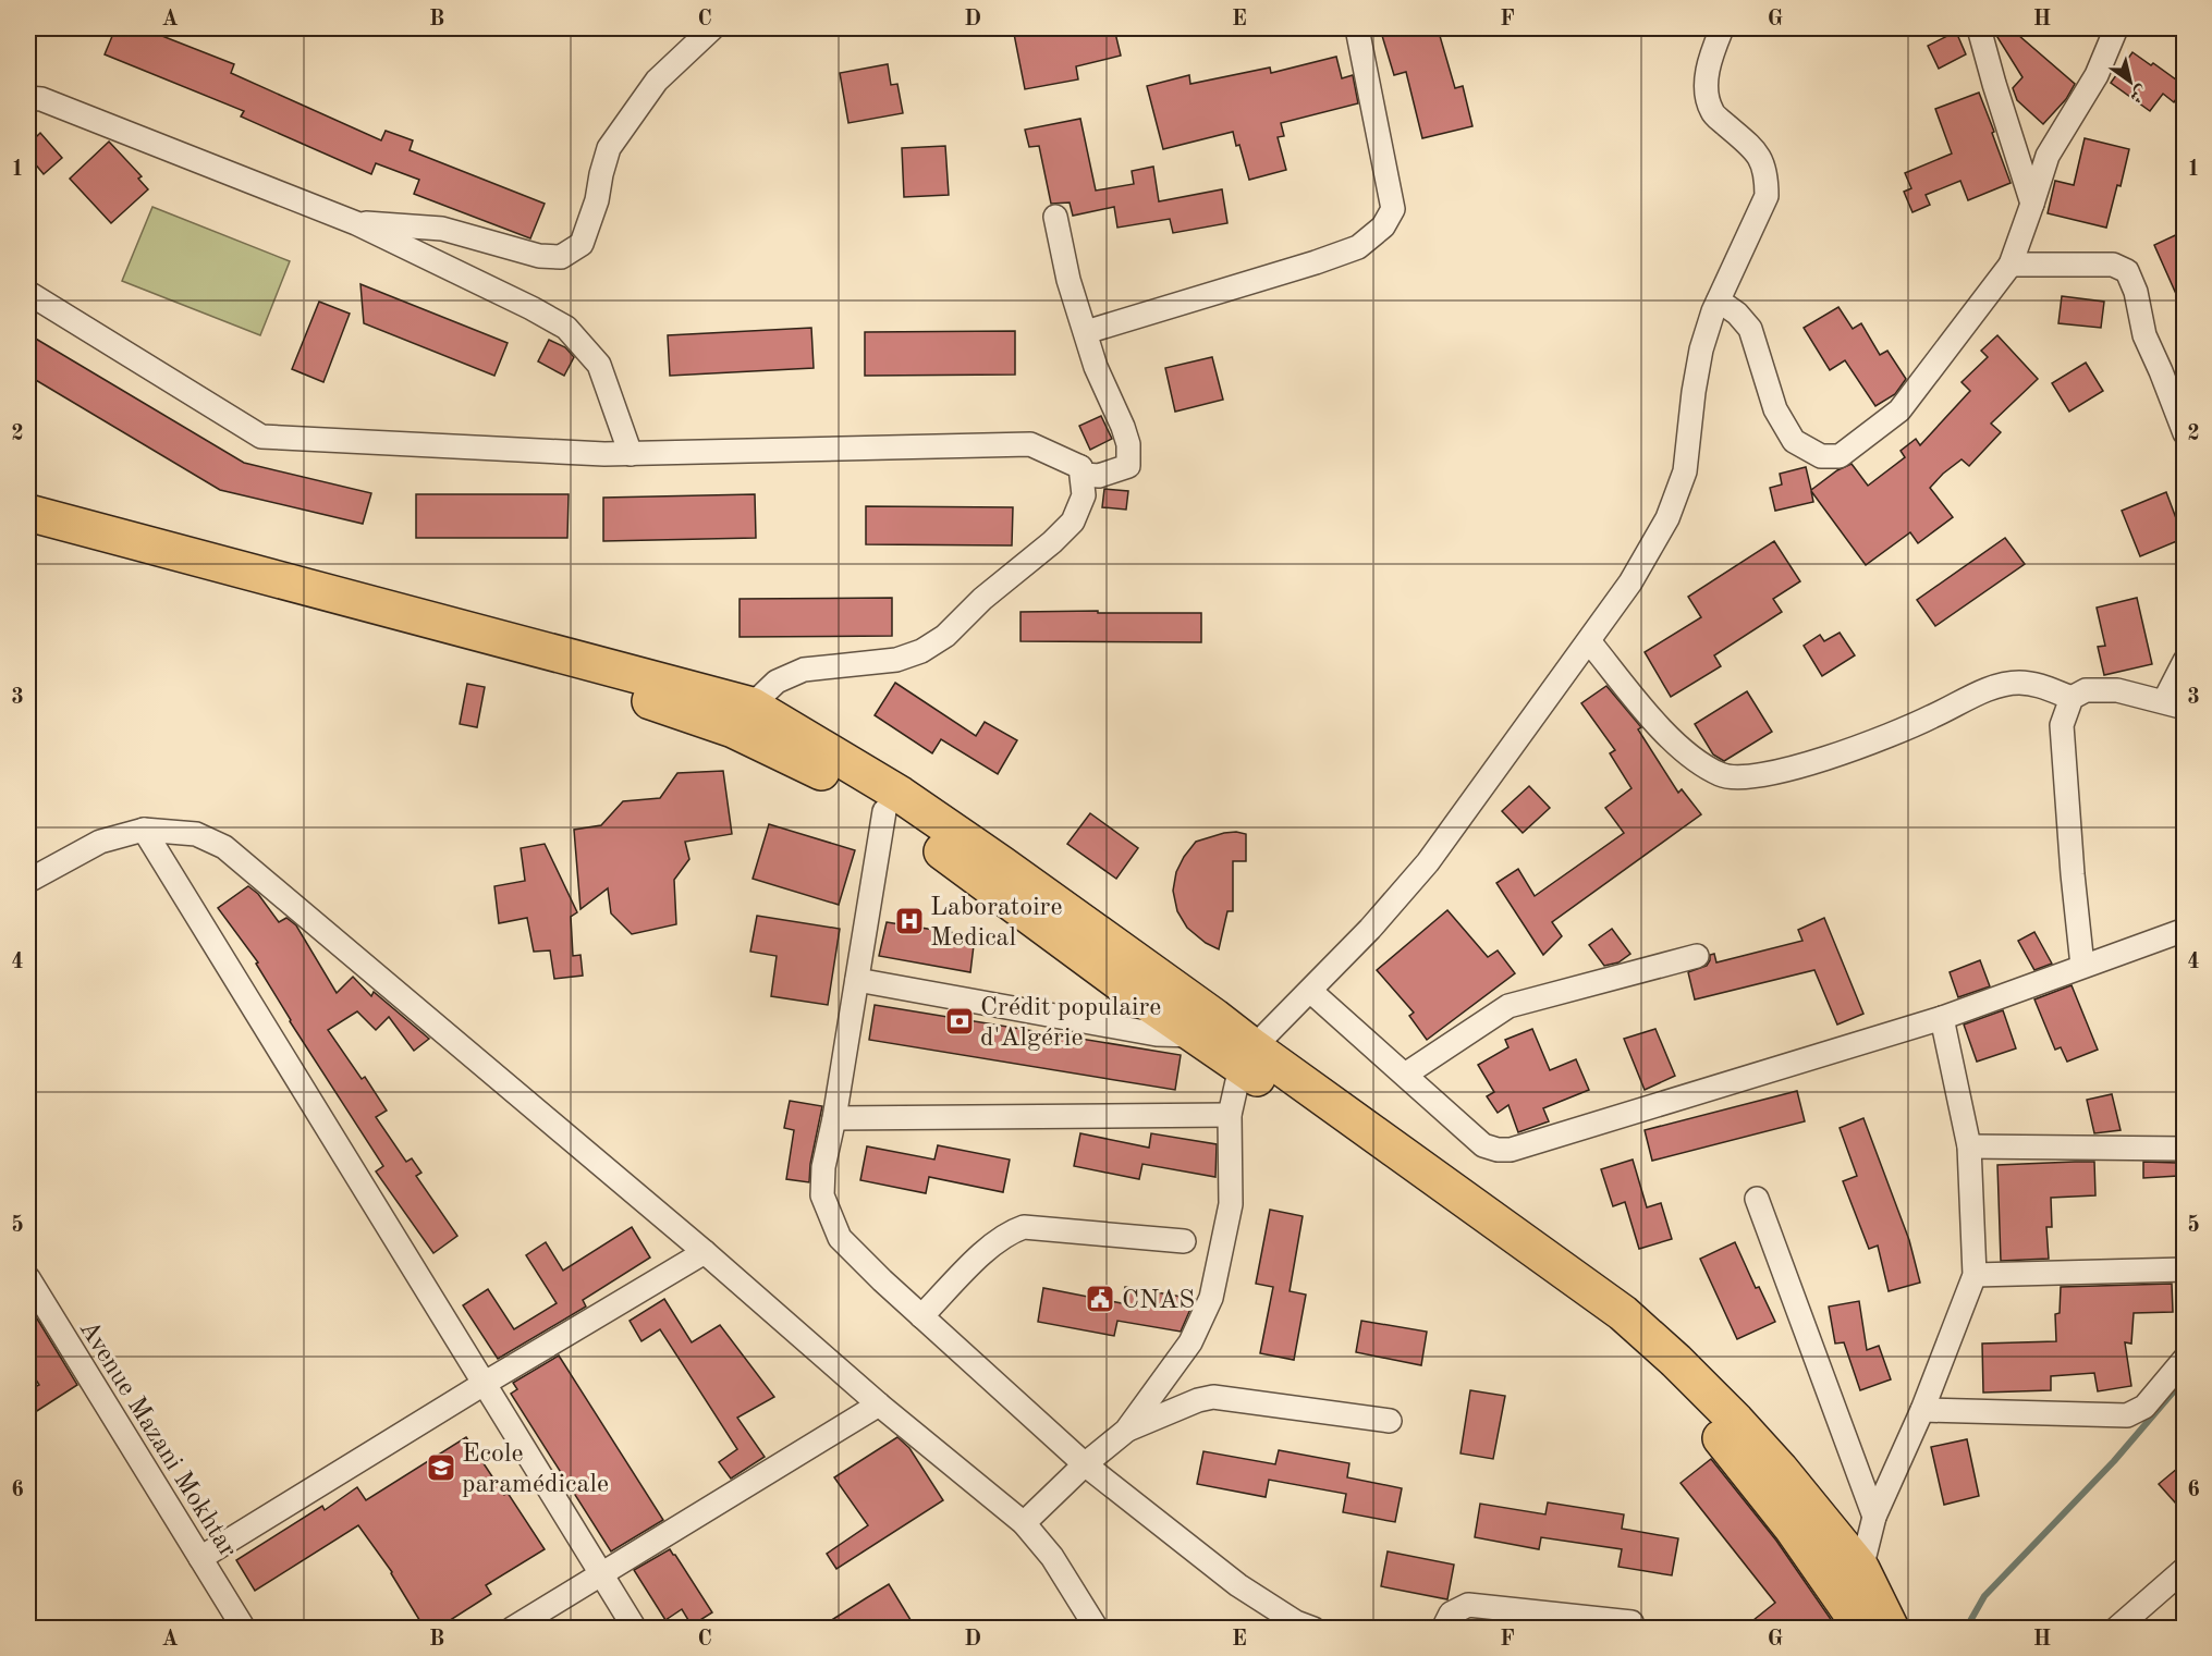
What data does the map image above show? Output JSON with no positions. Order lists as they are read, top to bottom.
{
  "streets": {
    "street": ["Avenue Mazani Mokhtar"]
  },
  "places": {
    "hospital": ["Laboratoire Medical"],
    "bank": ["Crédit populaire d'Algérie"],
    "public building": ["CNAS"],
    "school or university": ["Ecole paramédicale"]
  },
  "north": "bottom right",
  "grid": {
    "columns": [
      "A",
      "B",
      "C",
      "D",
      "E",
      "F",
      "G",
      "H"
    ],
    "rows": [
      "1",
      "2",
      "3",
      "4",
      "5",
      "6"
    ]
  }
}
